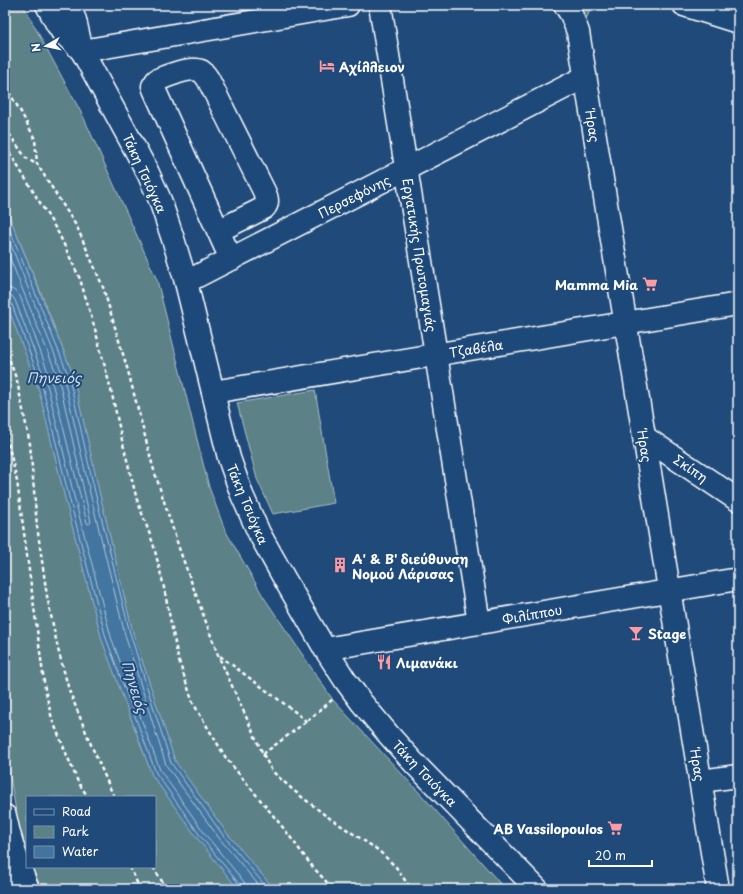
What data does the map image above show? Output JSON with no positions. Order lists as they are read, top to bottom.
{
  "streets": {
    "street": [
      "Ήρας",
      "Τάκη Τσιόγκα",
      "Περσεφόνης",
      "Εργατικής Πρωτομαγιάς",
      "Τζαβέλα",
      "Σκίπη",
      "Φιλίππου"
    ]
  },
  "crossings": [
    ["Ήρας", "Περσεφόνης"],
    ["Ήρας", "Τζαβέλα"],
    ["Ήρας", "Σκίπη"],
    ["Ήρας", "Φιλίππου"],
    ["Τάκη Τσιόγκα", "Περσεφόνης"],
    ["Τάκη Τσιόγκα", "Τζαβέλα"],
    ["Τάκη Τσιόγκα", "Φιλίππου"],
    ["Περσεφόνης", "Εργατικής Πρωτομαγιάς"],
    ["Εργατικής Πρωτομαγιάς", "Τζαβέλα"],
    ["Εργατικής Πρωτομαγιάς", "Φιλίππου"]
  ],
  "water": ["Πηνειός"],
  "places": {
    "hotel": ["Αχίλλειον"],
    "supermarket": ["Mamma Mia", "AB Vassilopoulos"],
    "building": ["Α' & Β' διεύθυνση Νομού Λάρισας"],
    "bar": ["Stage"],
    "restaurant": ["Λιμανάκι"]
  },
  "legend": ["Road", "Park", "Water"],
  "scale_bar": "20 m",
  "north": "left"
}
